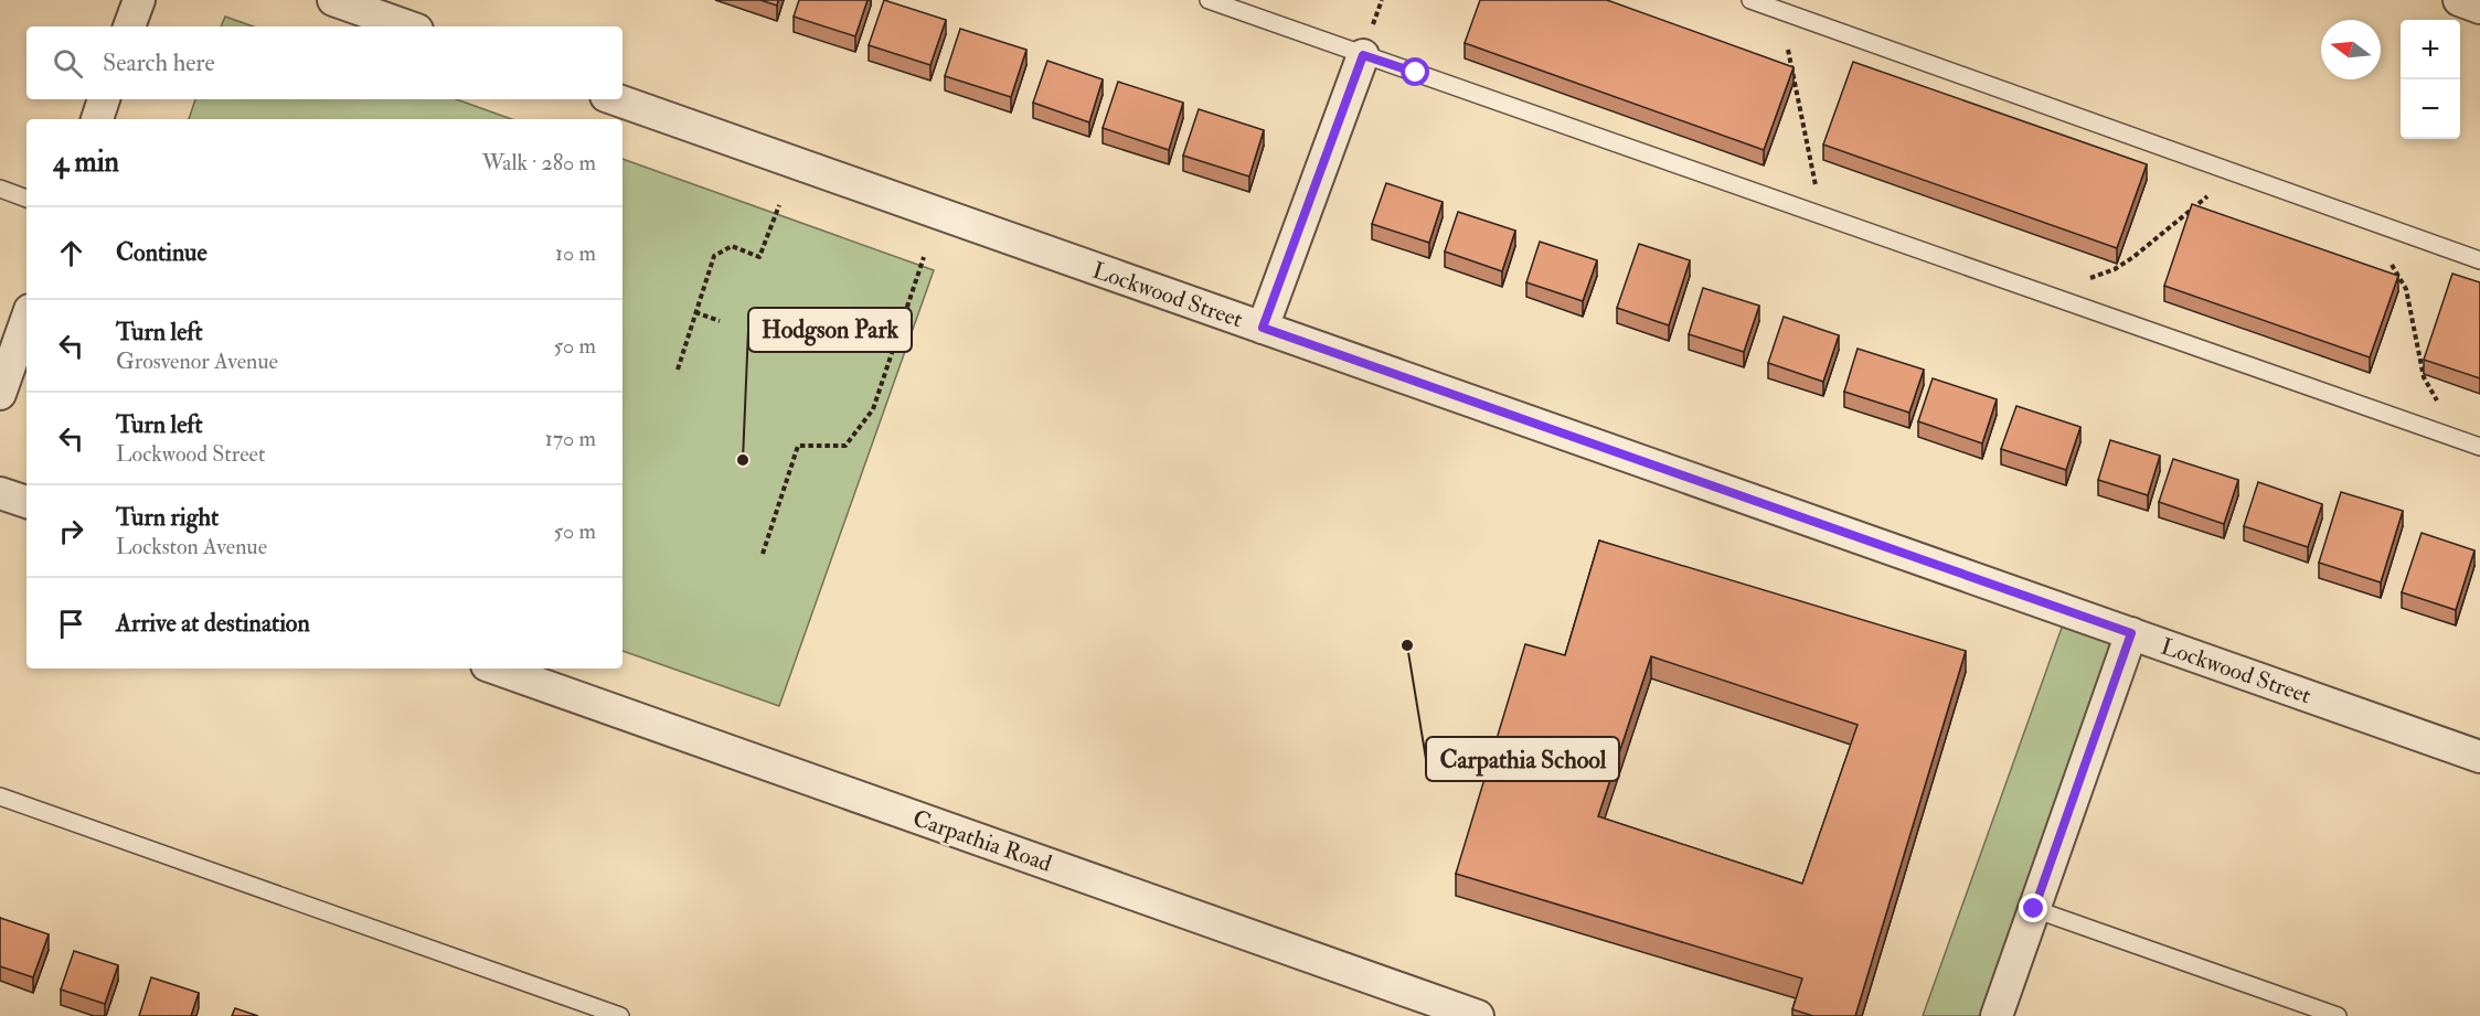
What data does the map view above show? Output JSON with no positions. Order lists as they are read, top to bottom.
{
  "streets": {
    "street": ["Lockwood Street", "Carpathia Road"]
  },
  "places": ["Hodgson Park", "Carpathia School"],
  "north": "left",
  "page": {
    "map_buttons": ["+", "−"],
    "search": "Search here",
    "heading": ["4 min", "Walk · 280 m"],
    "list": [
      ["Continue", "10 m"],
      ["Turn left", "Grosvenor Avenue", "50 m"],
      ["Turn left", "Lockwood Street", "170 m"],
      ["Turn right", "Lockston Avenue", "50 m"],
      "Arrive at destination"
    ]
  }
}
